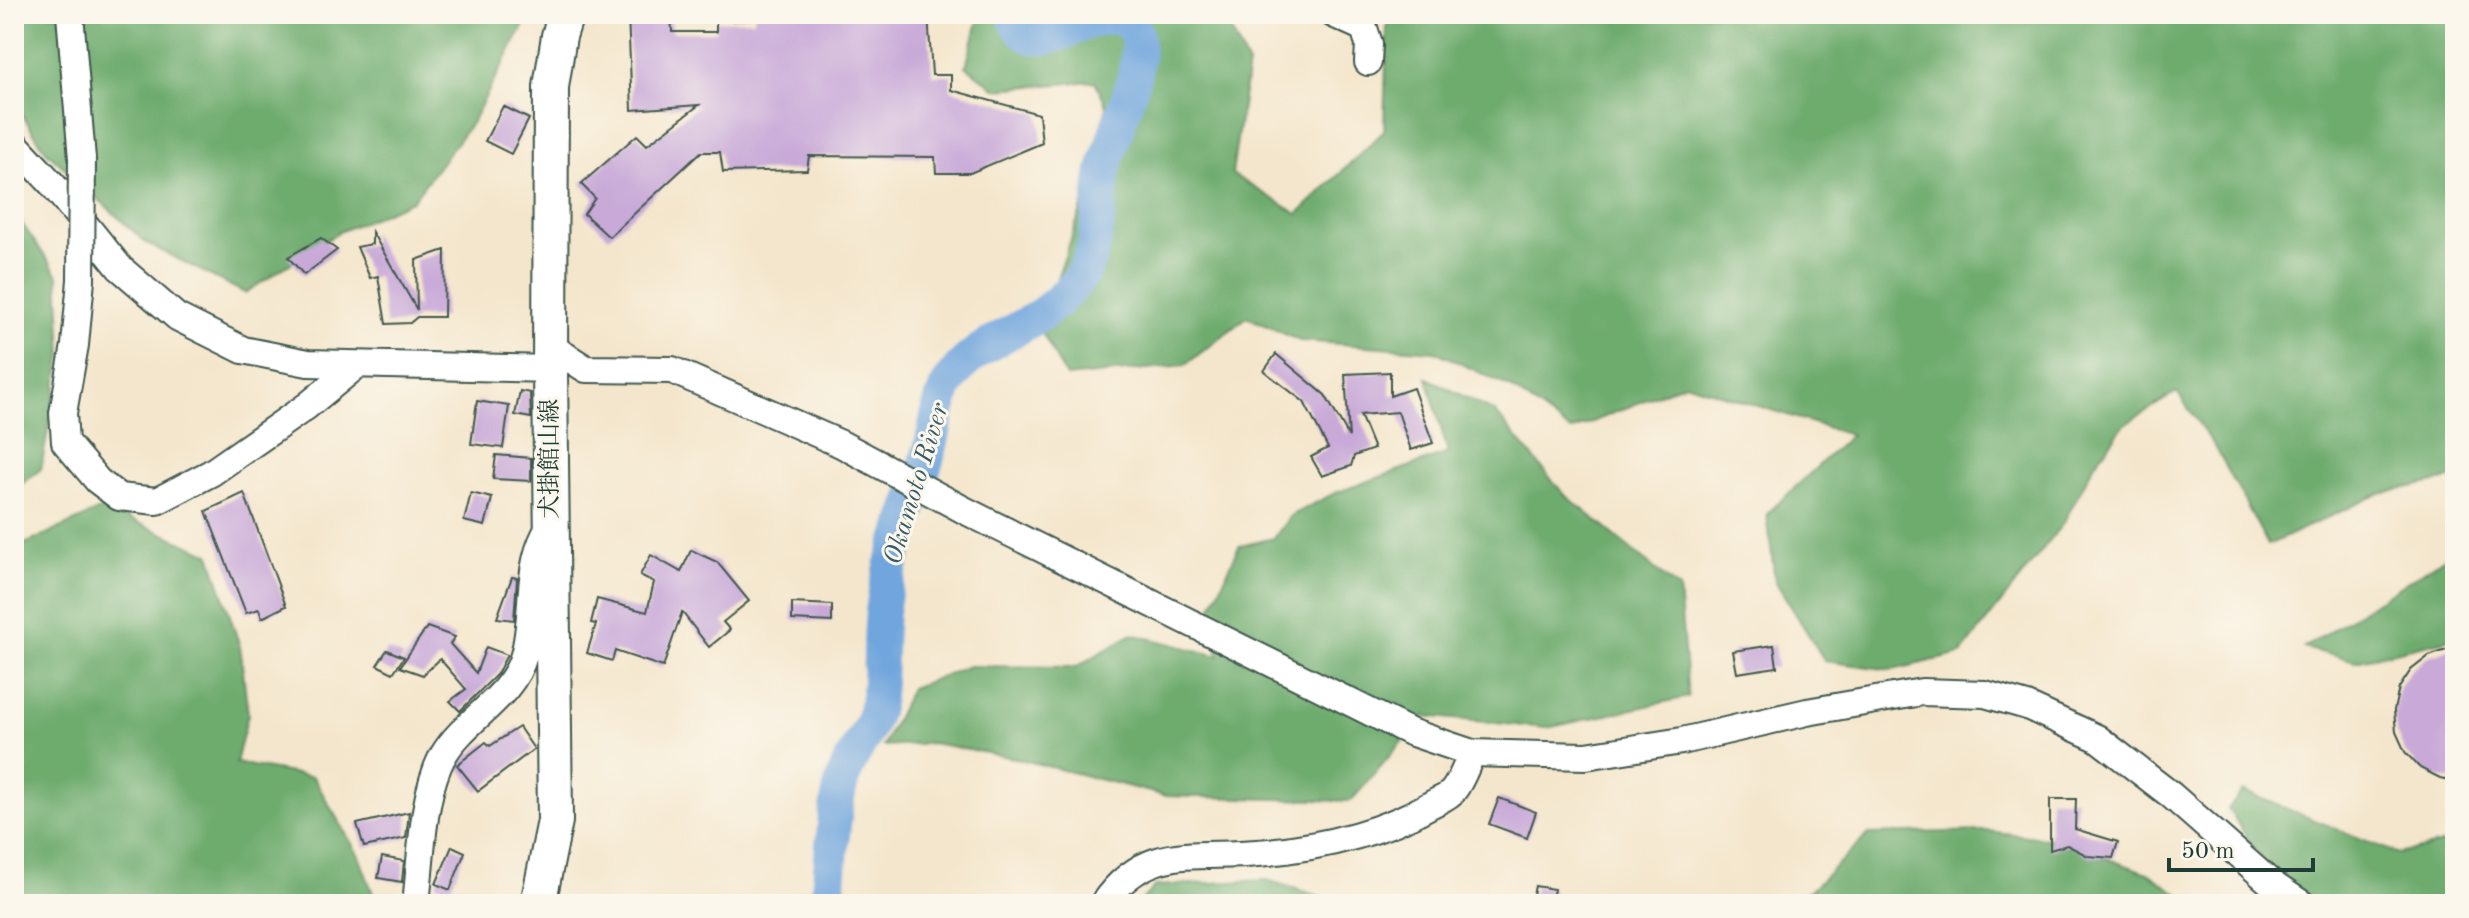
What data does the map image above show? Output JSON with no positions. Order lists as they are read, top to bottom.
{
  "streets": {
    "main road": ["犬掛館山線"]
  },
  "water": ["Okamoto River"],
  "scale_bar": "50 m"
}
